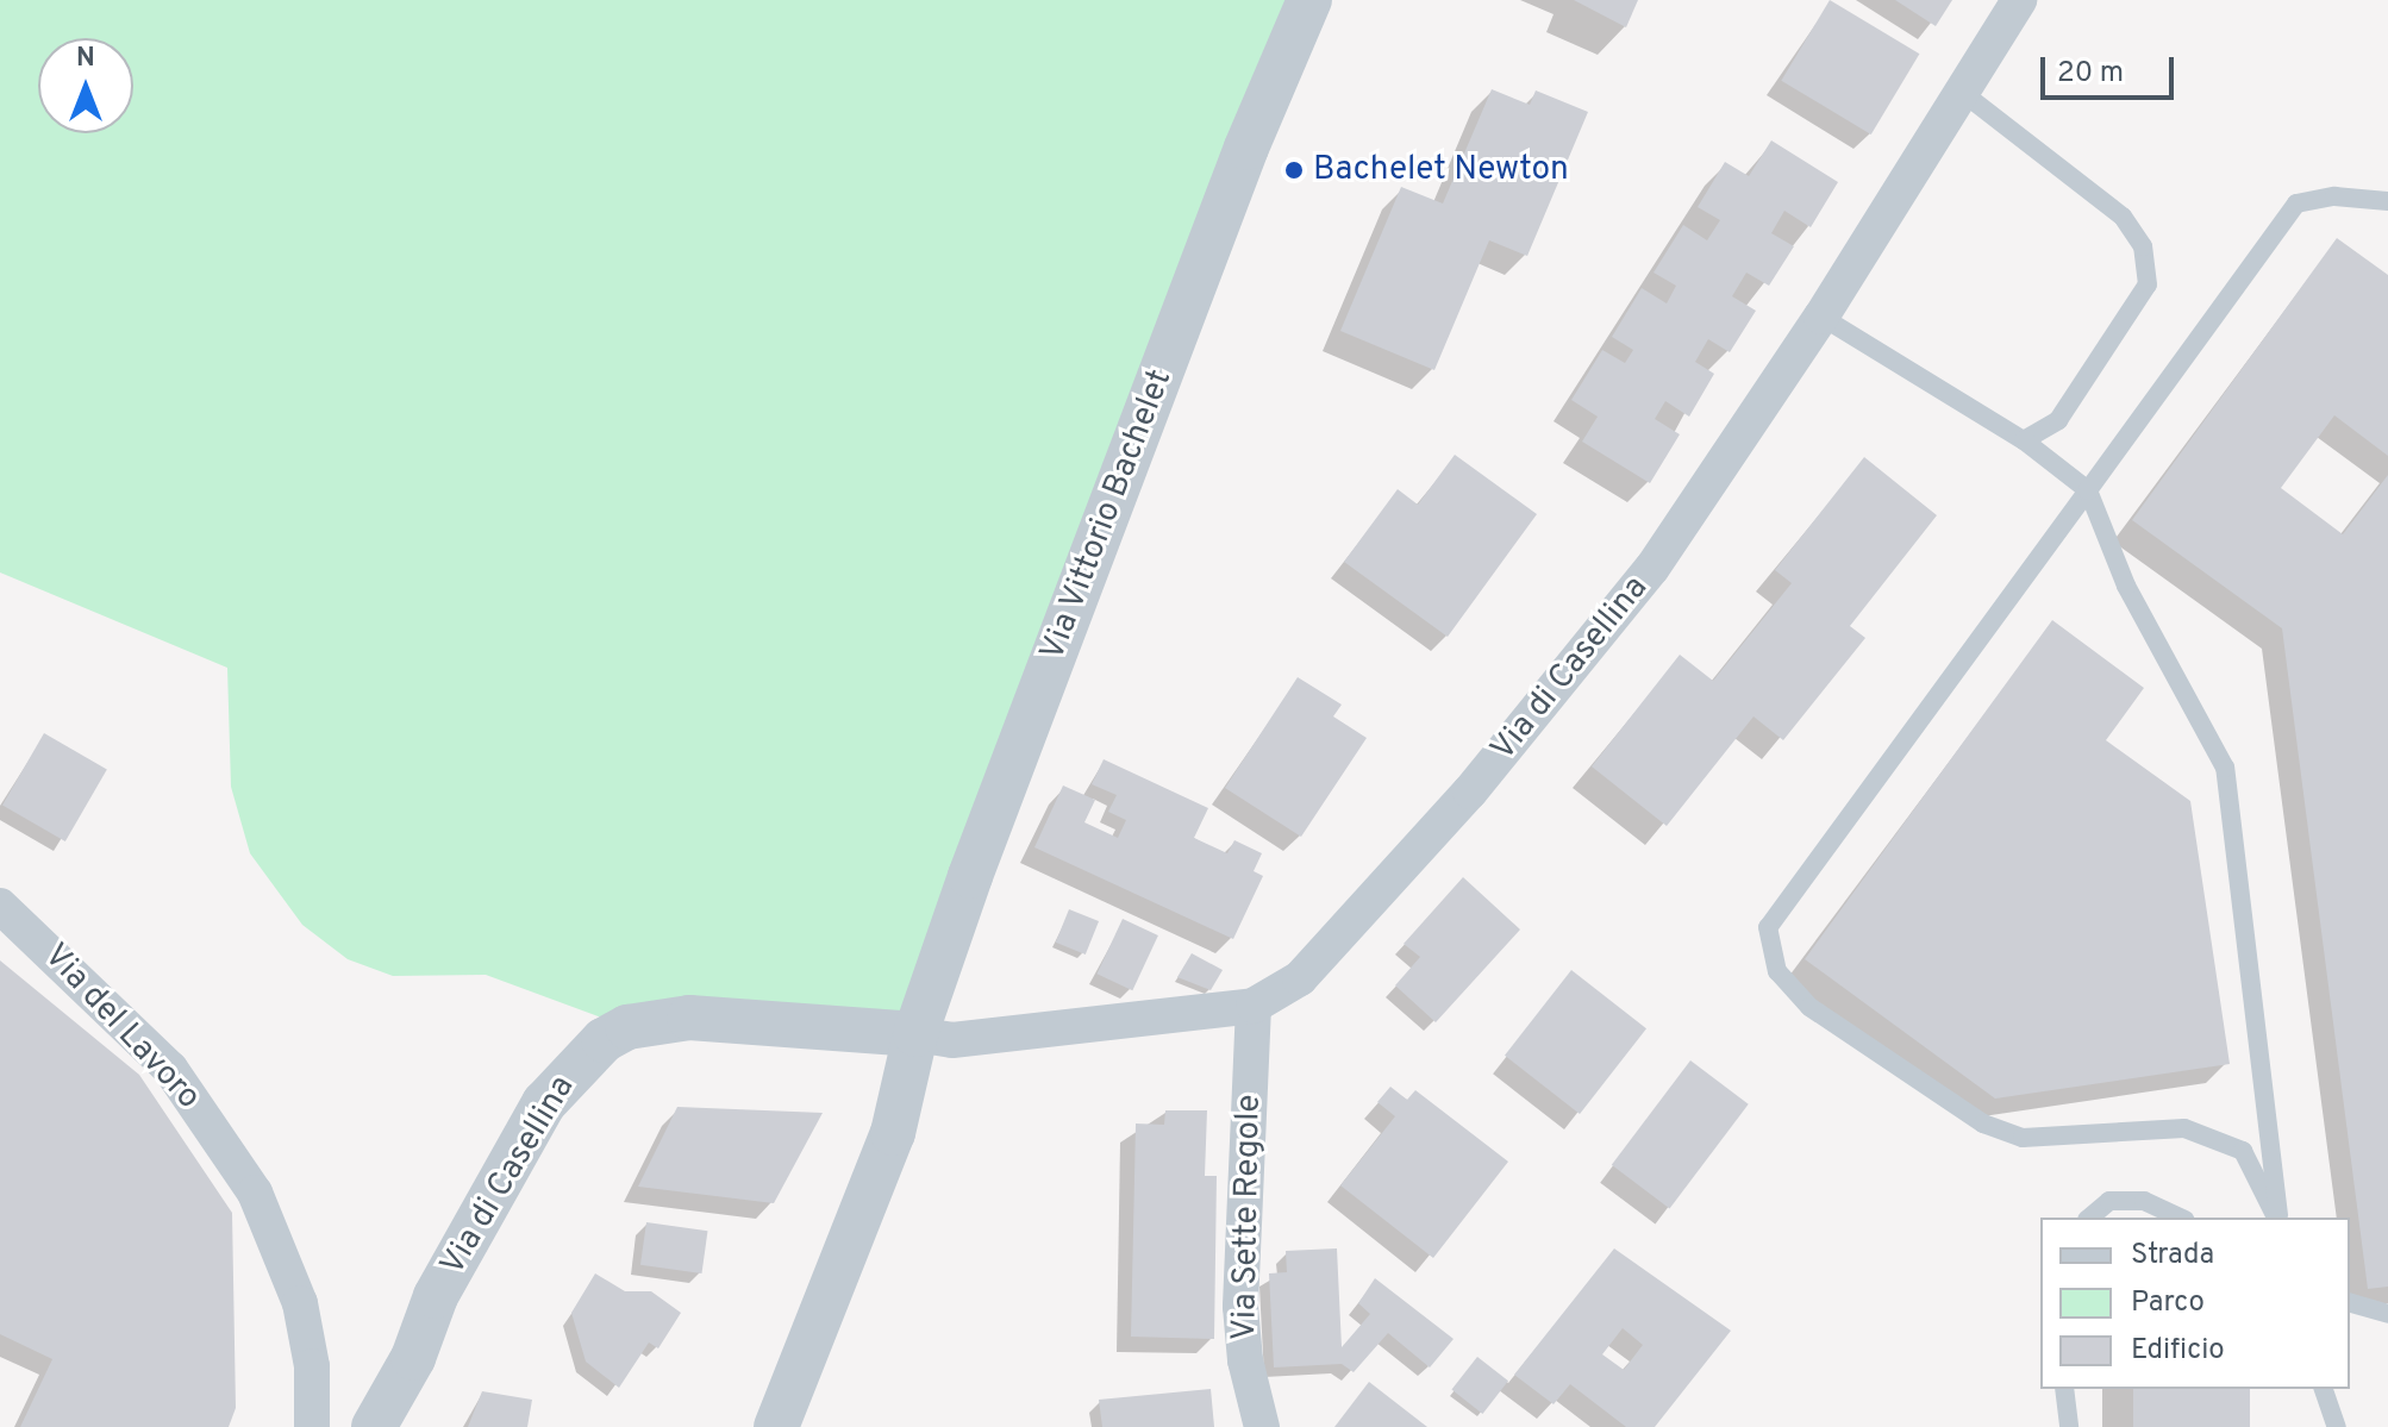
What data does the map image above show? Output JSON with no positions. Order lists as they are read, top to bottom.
{
  "streets": {
    "street": [
      "Via Vittorio Bachelet",
      "Via di Casellina",
      "Via del Lavoro",
      "Via Sette Regole"
    ]
  },
  "crossings": [
    ["Via Vittorio Bachelet", "Via di Casellina"],
    ["Via di Casellina", "Via Sette Regole"]
  ],
  "places": ["Bachelet Newton"],
  "legend": ["Strada", "Parco", "Edificio"],
  "scale_bar": "20 m",
  "north": "top"
}
